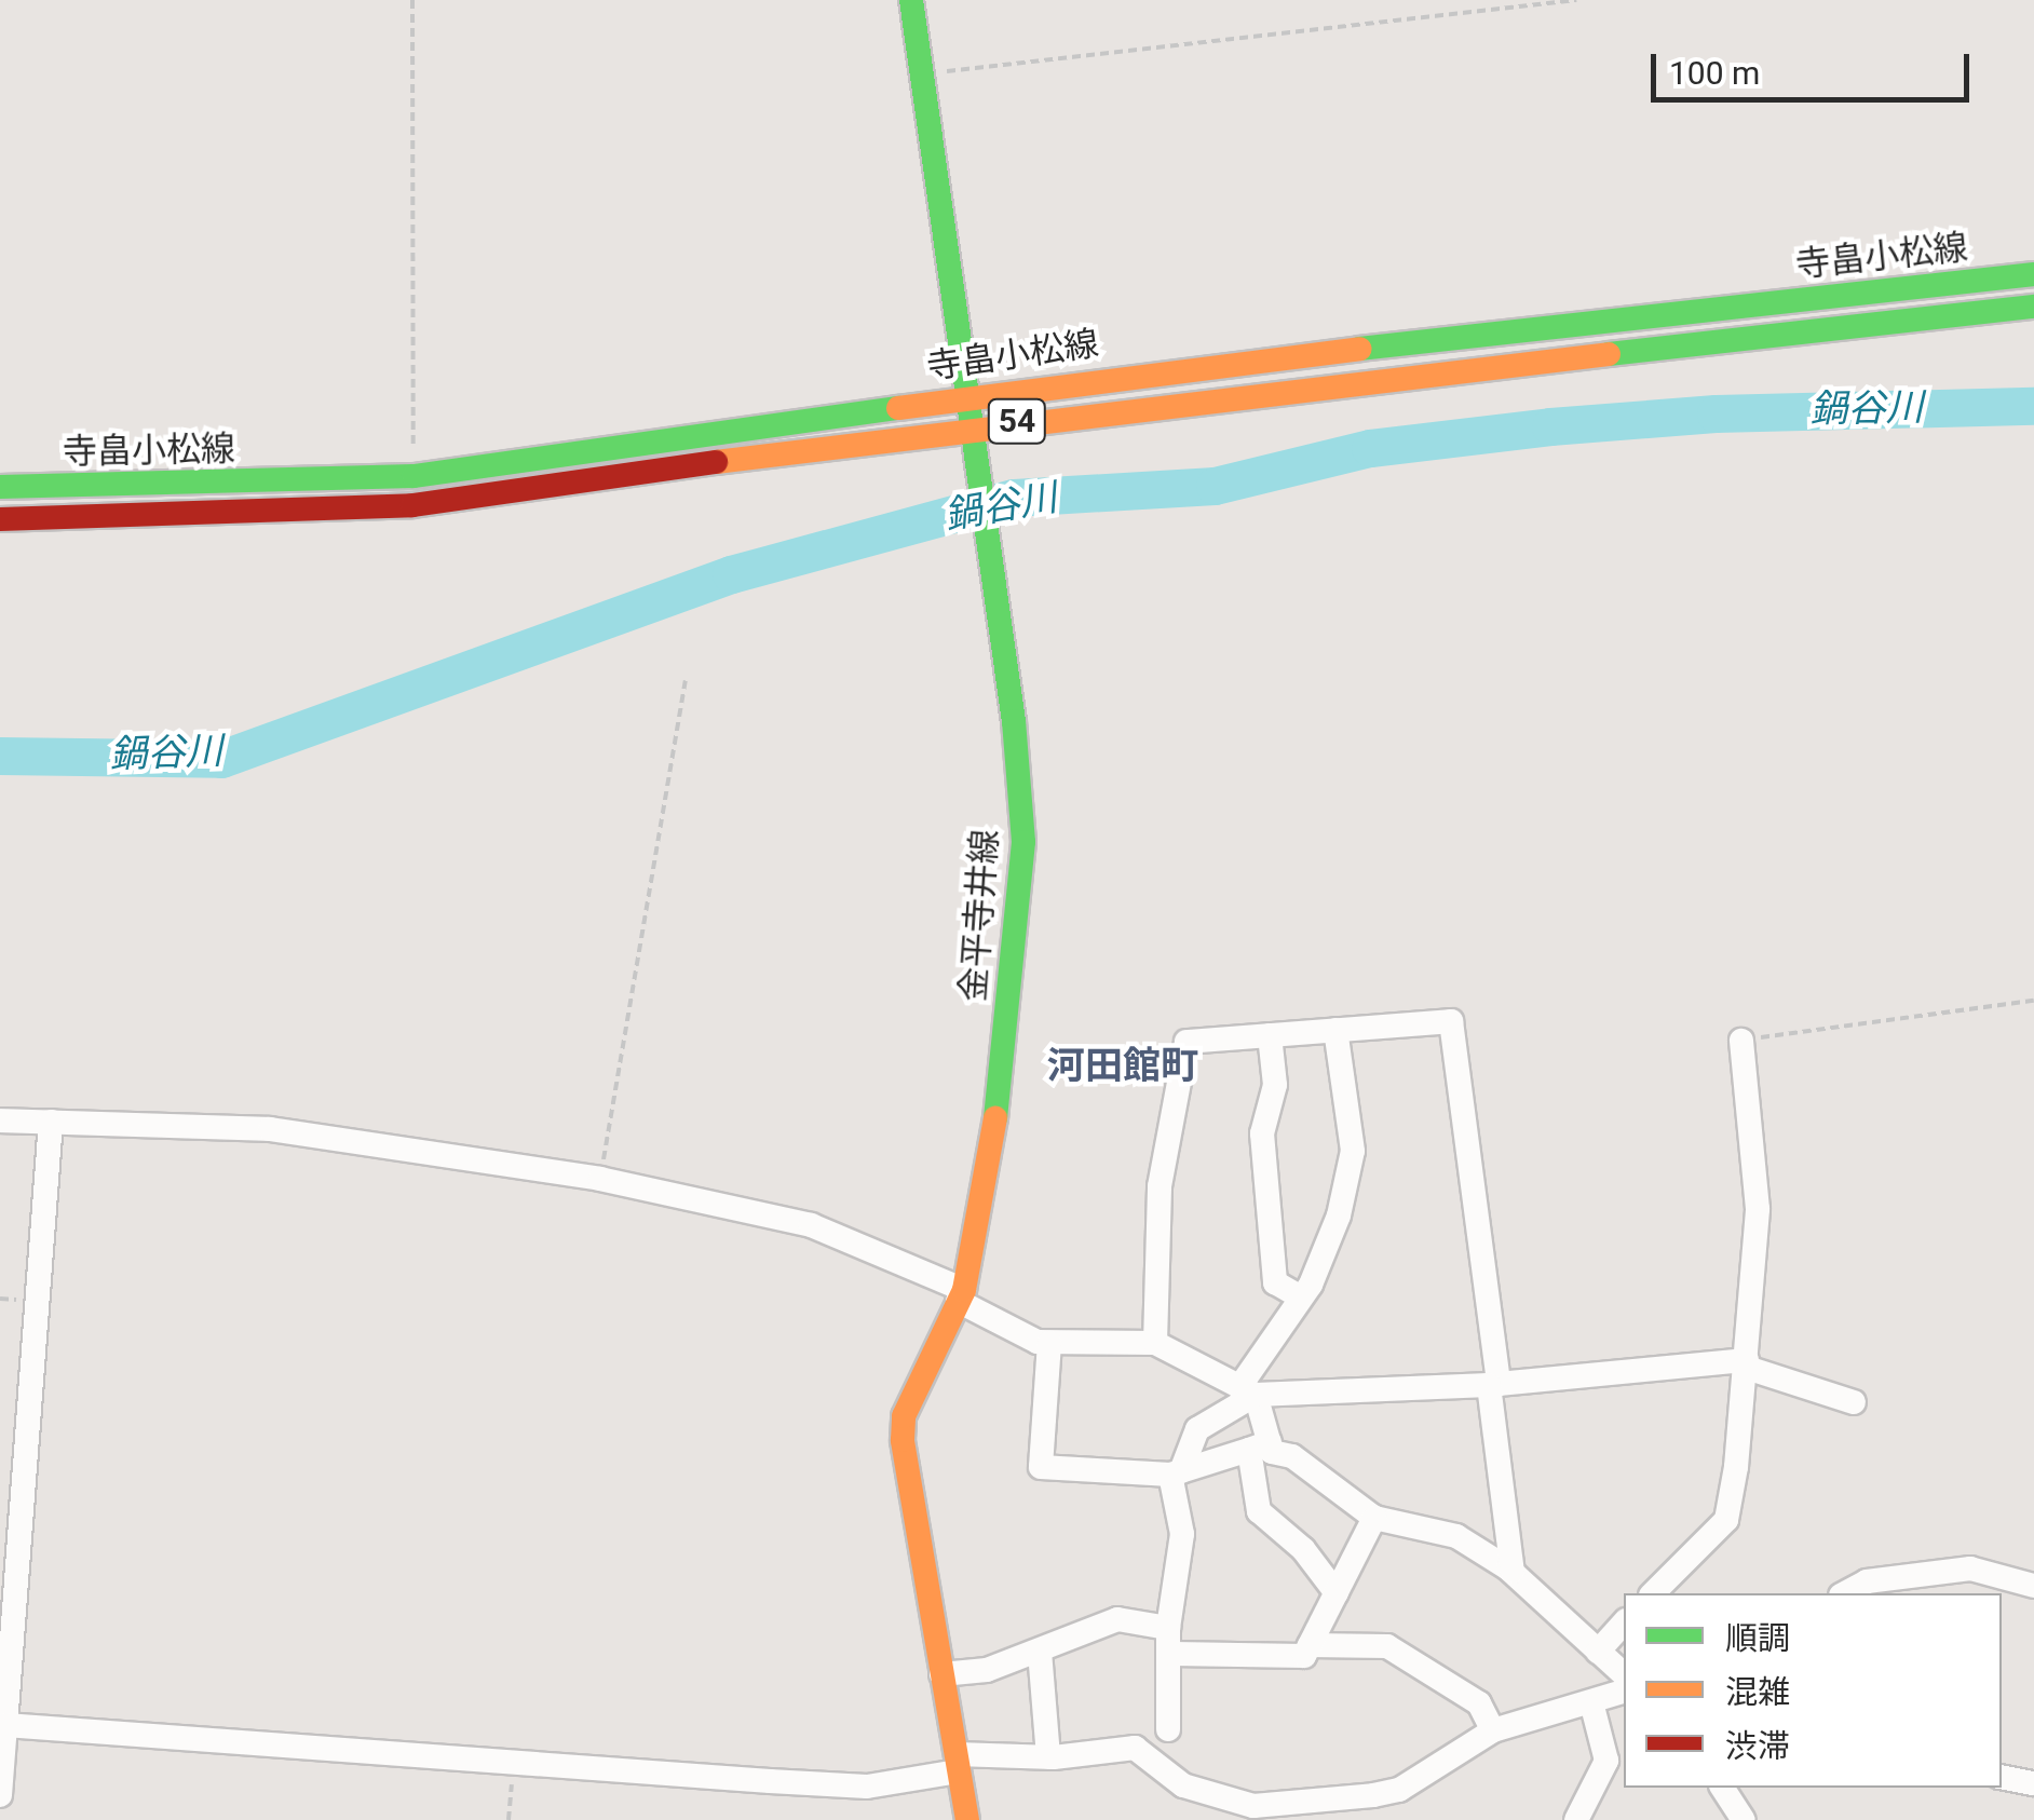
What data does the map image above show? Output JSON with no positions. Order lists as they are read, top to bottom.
{
  "streets": {
    "main road": ["寺畠小松線", "54", "金平寺井線"]
  },
  "crossings": [
    ["寺畠小松線", "金平寺井線"]
  ],
  "districts": ["河田館町"],
  "water": ["鍋谷川"],
  "legend": ["順調", "混雑", "渋滞"],
  "scale_bar": "100 m"
}
